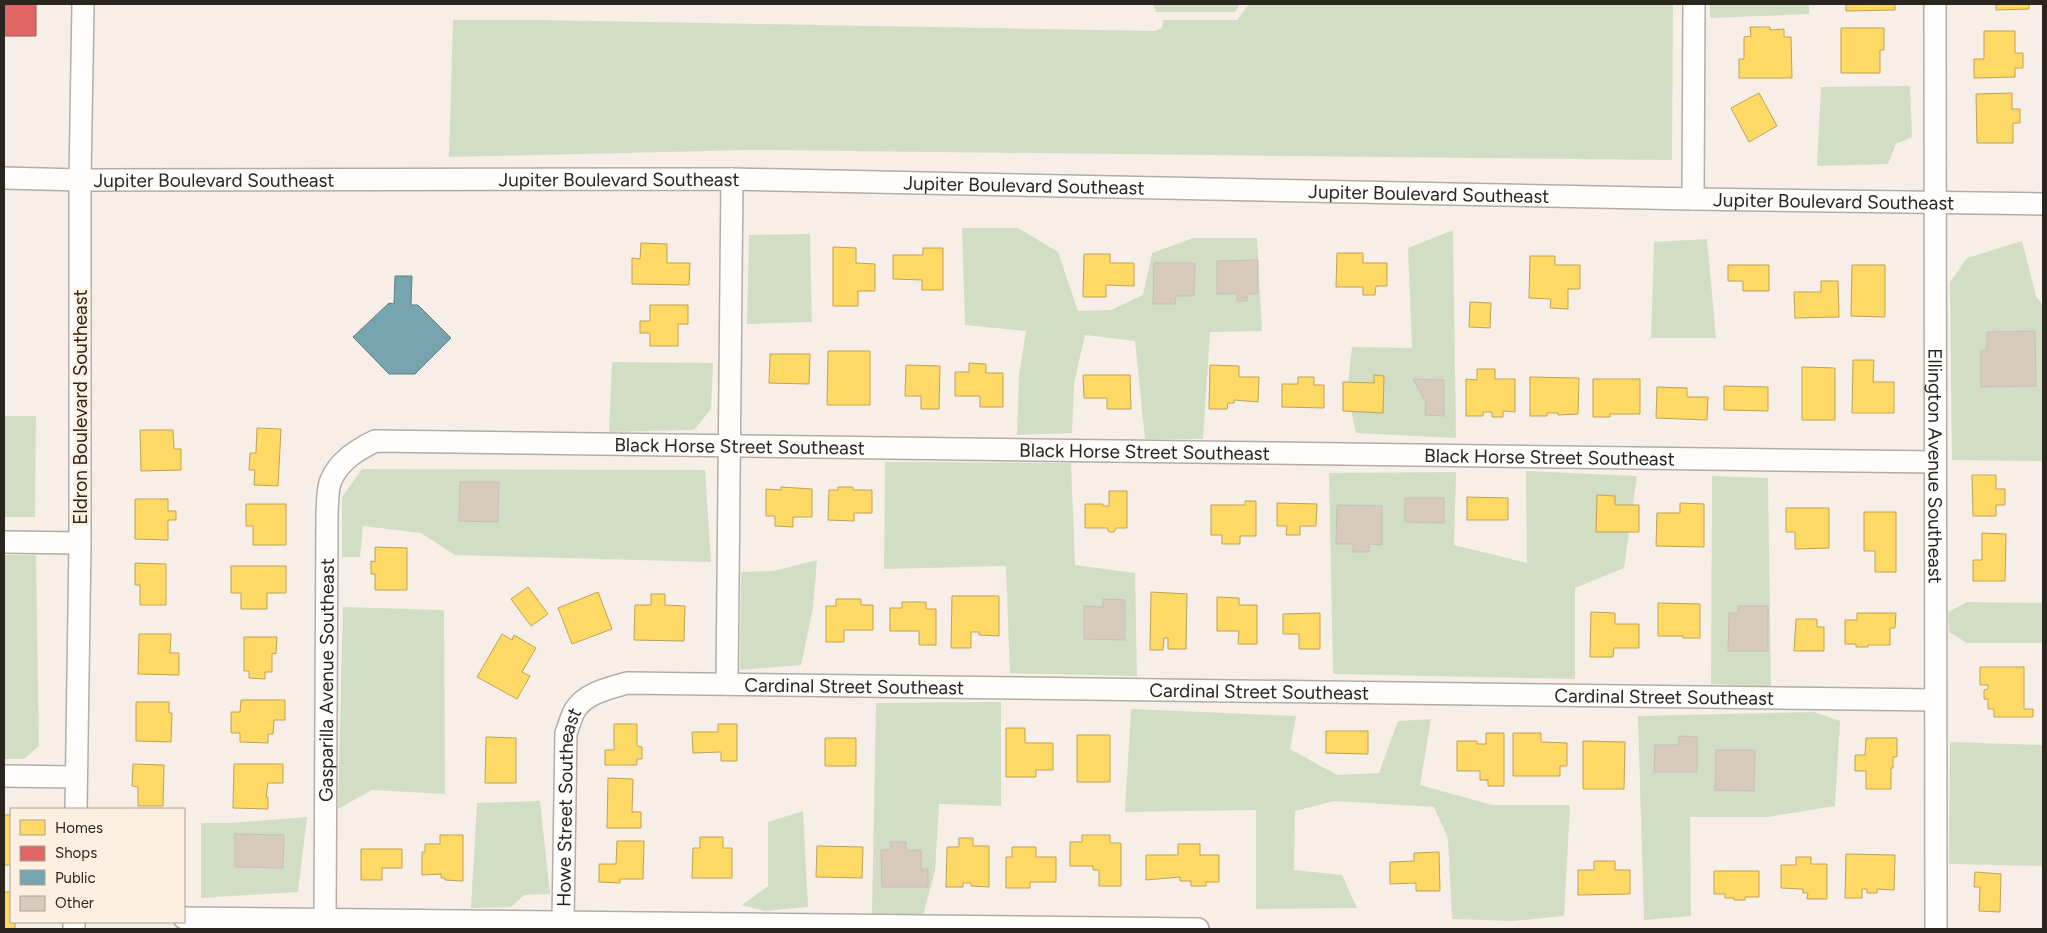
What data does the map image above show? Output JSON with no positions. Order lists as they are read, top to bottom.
{
  "streets": {
    "street": [
      "Jupiter Boulevard Southeast",
      "Eldron Boulevard Southeast",
      "Black Horse Street Southeast",
      "Ellington Avenue Southeast",
      "Gasparilla Avenue Southeast",
      "Cardinal Street Southeast",
      "Howe Street Southeast"
    ]
  },
  "crossings": [
    ["Jupiter Boulevard Southeast", "Eldron Boulevard Southeast"],
    ["Jupiter Boulevard Southeast", "Ellington Avenue Southeast"],
    ["Black Horse Street Southeast", "Ellington Avenue Southeast"],
    ["Black Horse Street Southeast", "Gasparilla Avenue Southeast"],
    ["Ellington Avenue Southeast", "Cardinal Street Southeast"],
    ["Cardinal Street Southeast", "Howe Street Southeast"]
  ],
  "legend": [
    "Homes",
    "Shops",
    "Public",
    "Other"
  ]
}
